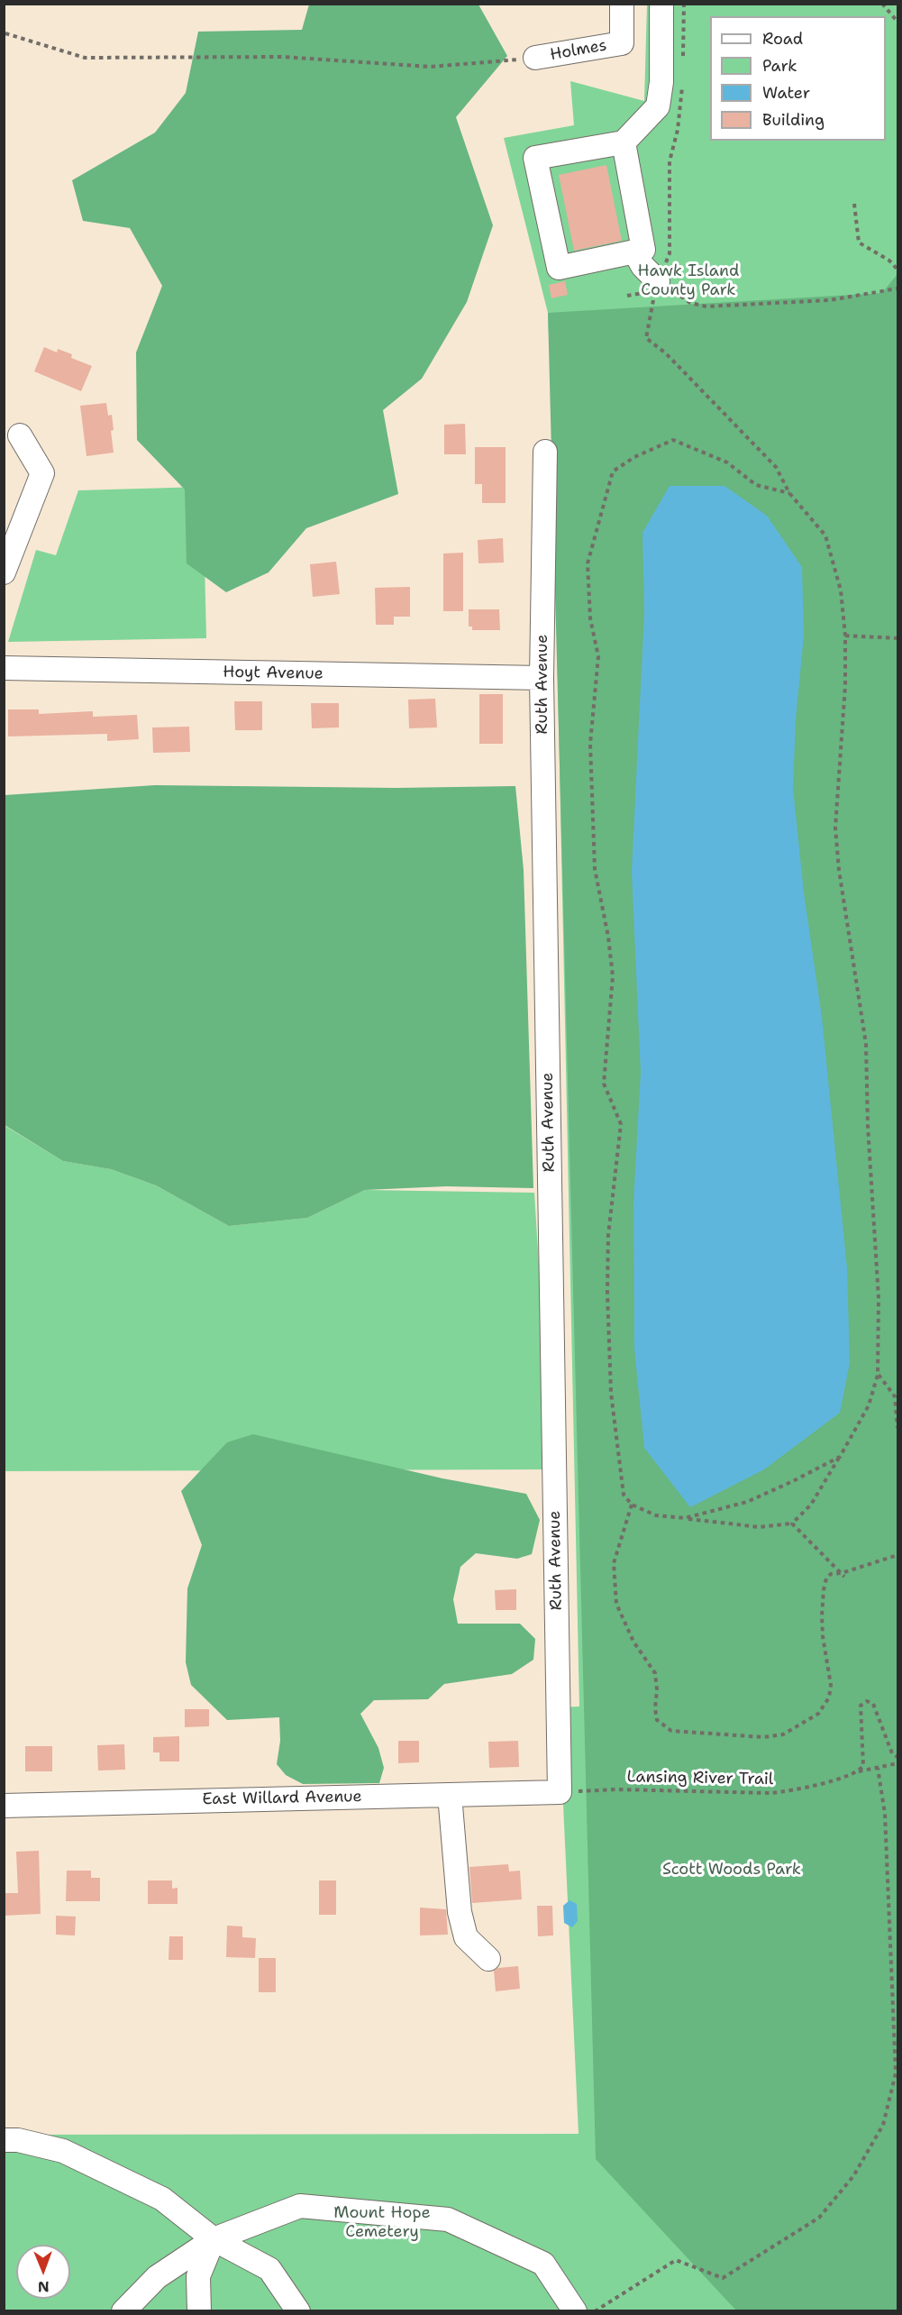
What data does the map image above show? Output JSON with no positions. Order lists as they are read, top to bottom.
{
  "streets": {
    "street": [
      "Holmes",
      "Hoyt Avenue",
      "Ruth Avenue",
      "East Willard Avenue"
    ],
    "path": ["Lansing River Trail"]
  },
  "crossings": [
    ["Hoyt Avenue", "Ruth Avenue"],
    ["Ruth Avenue", "Lansing River Trail"],
    ["Ruth Avenue", "East Willard Avenue"],
    ["Lansing River Trail", "East Willard Avenue"]
  ],
  "parks": ["Hawk Island County Park", "Scott Woods Park", "Mount Hope Cemetery"],
  "legend": [
    "Road",
    "Park",
    "Water",
    "Building"
  ],
  "north": "bottom"
}
